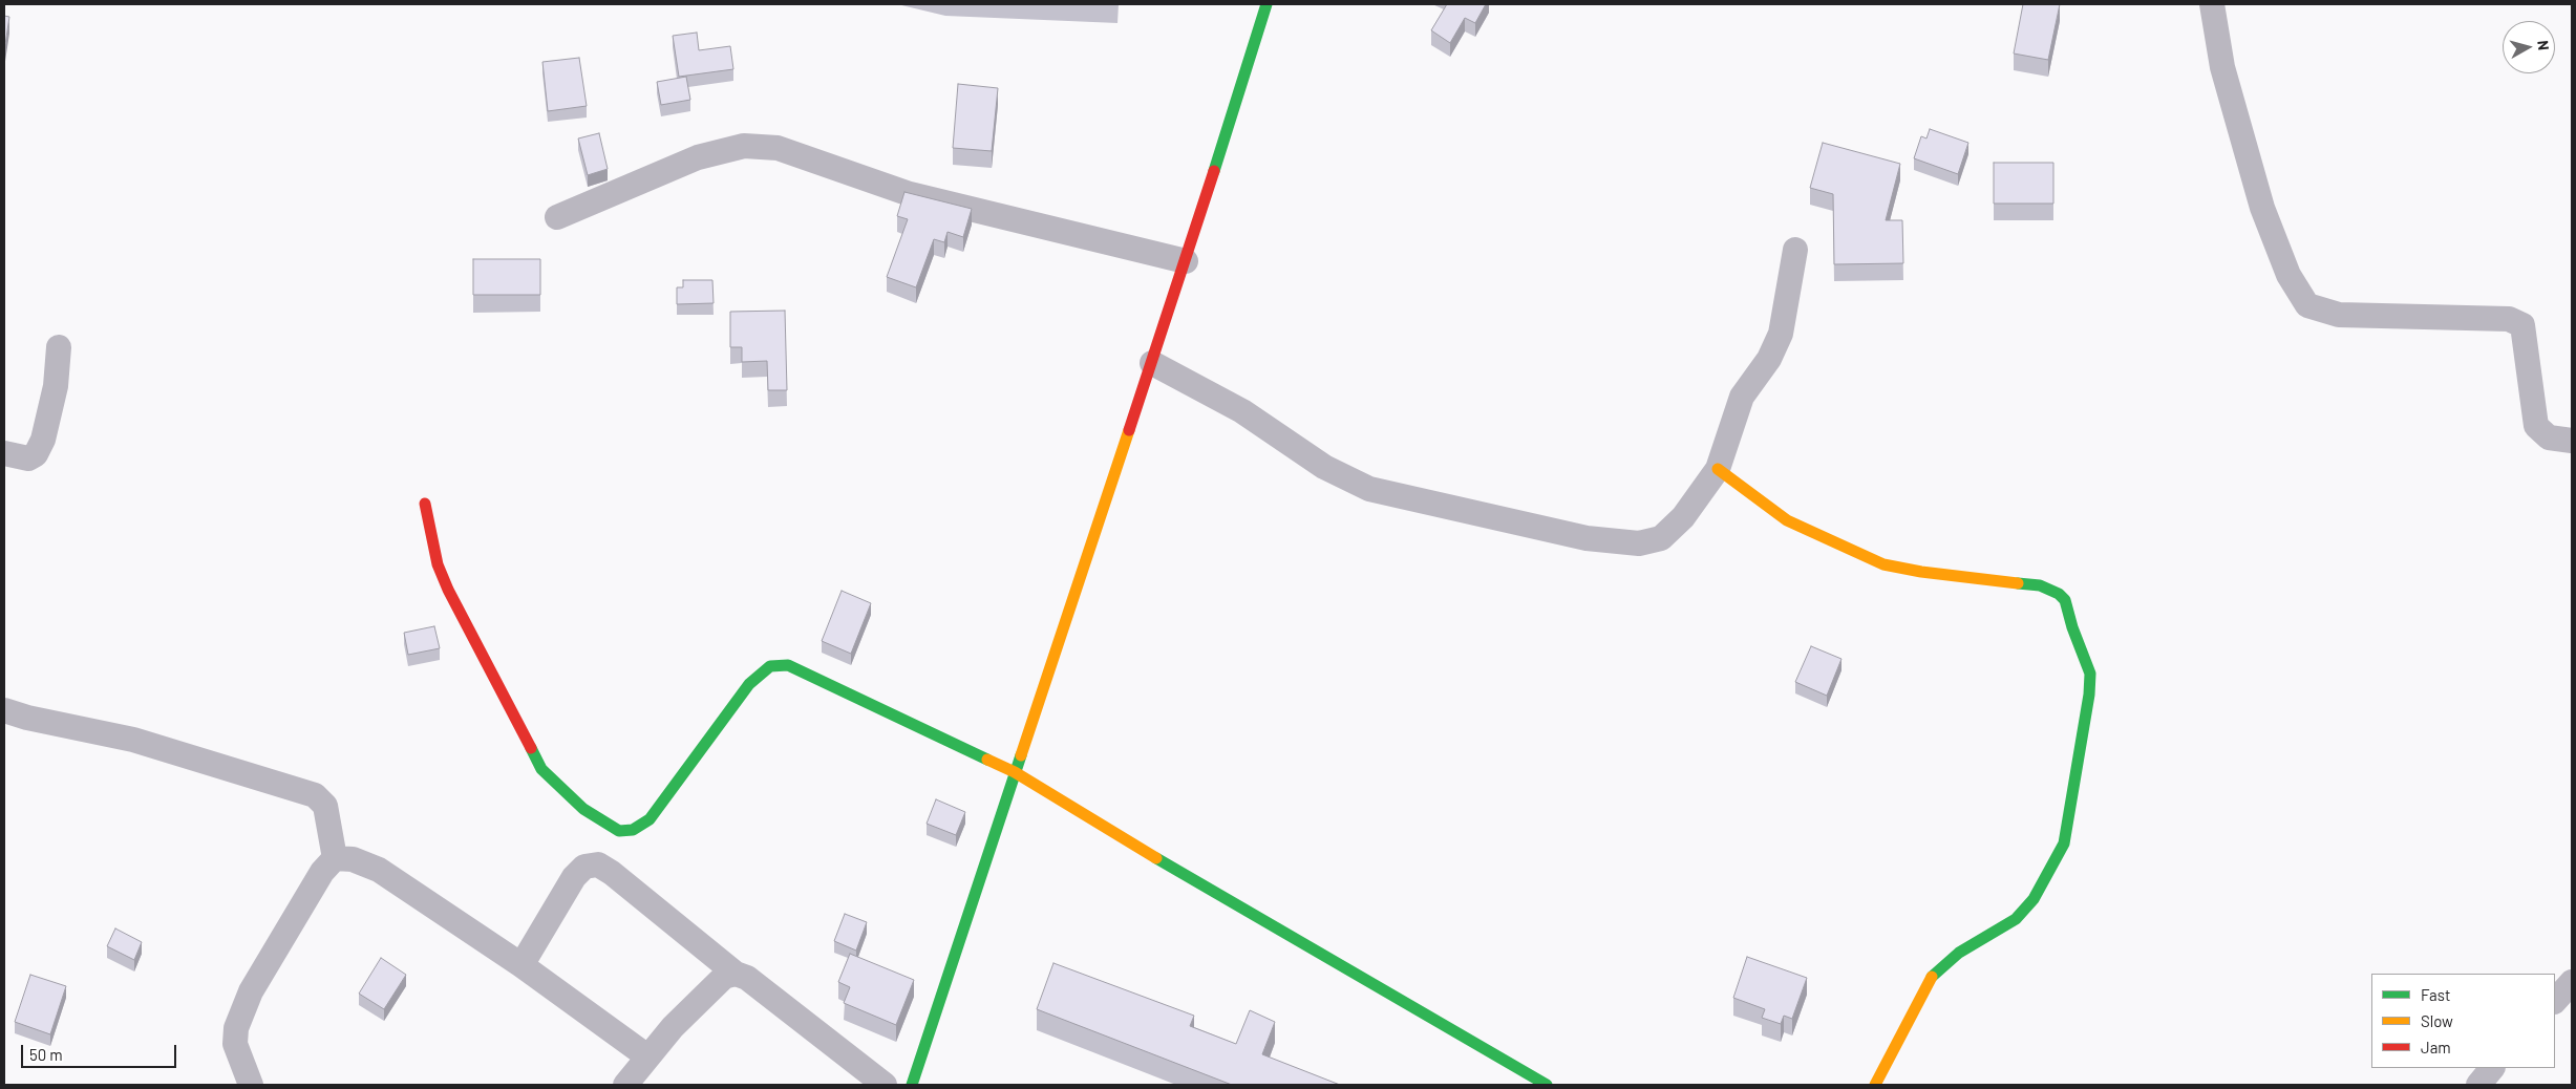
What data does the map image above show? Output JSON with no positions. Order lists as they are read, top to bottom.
{
  "legend": ["Fast", "Slow", "Jam"],
  "scale_bar": "50 m",
  "north": "right"
}
